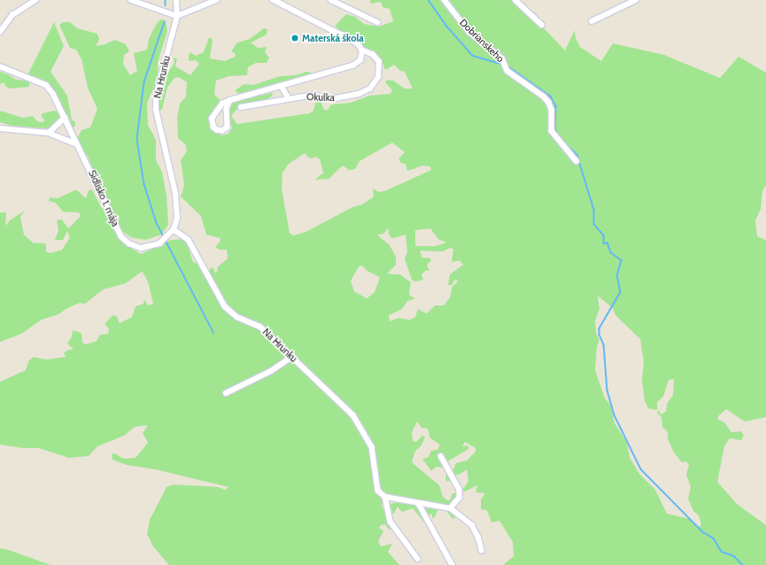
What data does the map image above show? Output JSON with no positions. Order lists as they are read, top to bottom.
{
  "streets": {
    "street": [
      "Dobrianskeho",
      "Na Hrunku",
      "Okulka",
      "Sídlisko 1. mája"
    ]
  },
  "crossings": [
    ["Na Hrunku", "Sídlisko 1. mája"]
  ],
  "places": ["Materská škola"]
}
